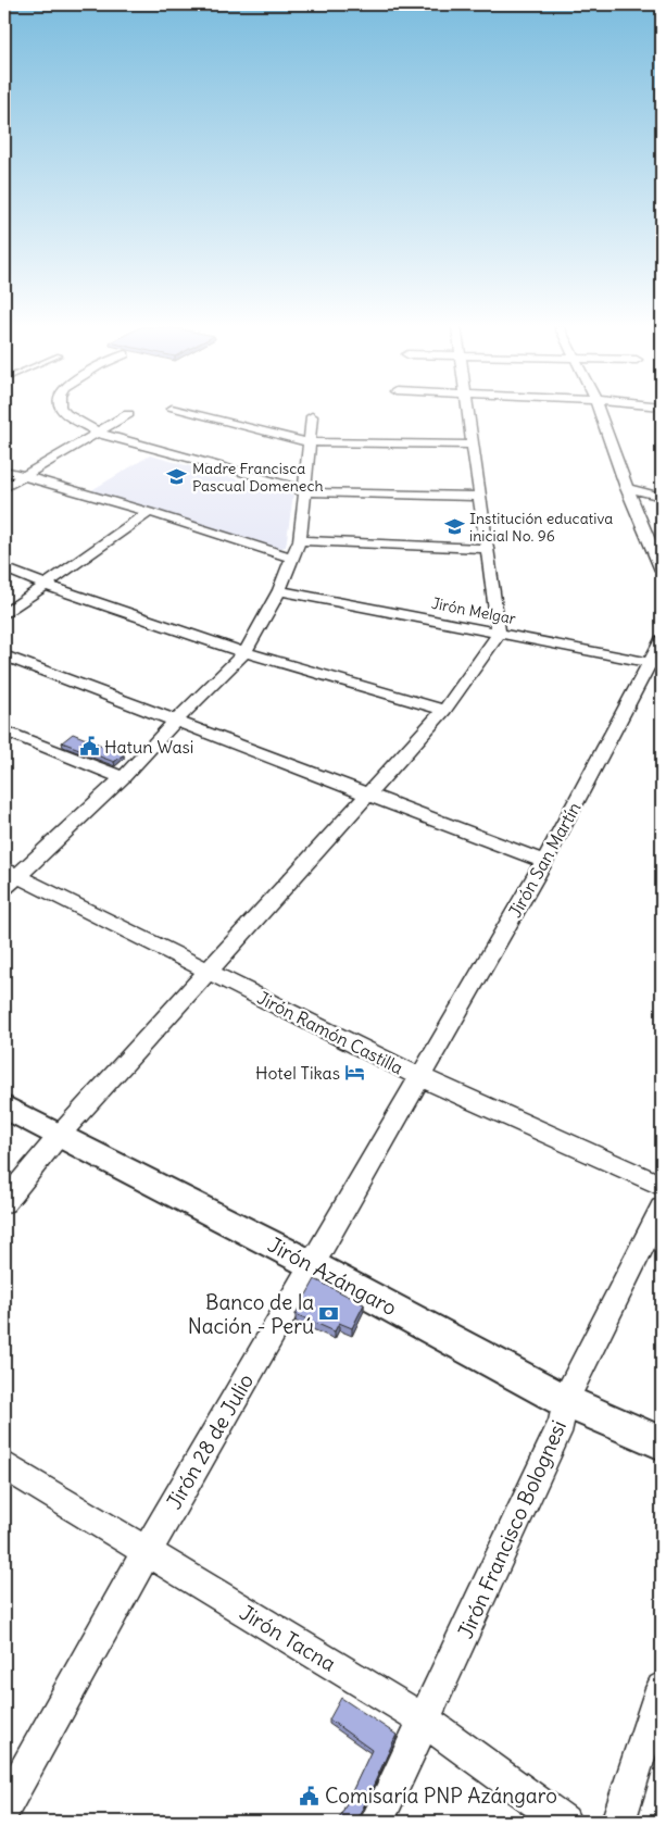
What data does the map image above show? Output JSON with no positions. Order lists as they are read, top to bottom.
{
  "streets": {
    "street": [
      "Jirón Melgar",
      "Jirón San Martín",
      "Jirón Ramón Castilla",
      "Jirón Azángaro",
      "Jirón 28 de Julio",
      "Jirón Francisco Bolognesi",
      "Jirón Tacna"
    ]
  },
  "crossings": [
    ["Jirón Melgar", "Jirón San Martín"],
    ["Jirón San Martín", "Jirón Ramón Castilla"],
    ["Jirón San Martín", "Jirón 28 de Julio"],
    ["Jirón Ramón Castilla", "Jirón 28 de Julio"],
    ["Jirón Azángaro", "Jirón 28 de Julio"],
    ["Jirón Azángaro", "Jirón Francisco Bolognesi"],
    ["Jirón 28 de Julio", "Jirón Tacna"],
    ["Jirón Francisco Bolognesi", "Jirón Tacna"]
  ],
  "places": {
    "school or university": ["Madre Francisca Pascual Domenech", "Institución educativa inicial No. 96"],
    "public building": ["Hatun Wasi", "Comisaría PNP Azángaro"],
    "hotel": ["Hotel Tikas"],
    "bank": ["Banco de la Nación - Perú"]
  }
}
